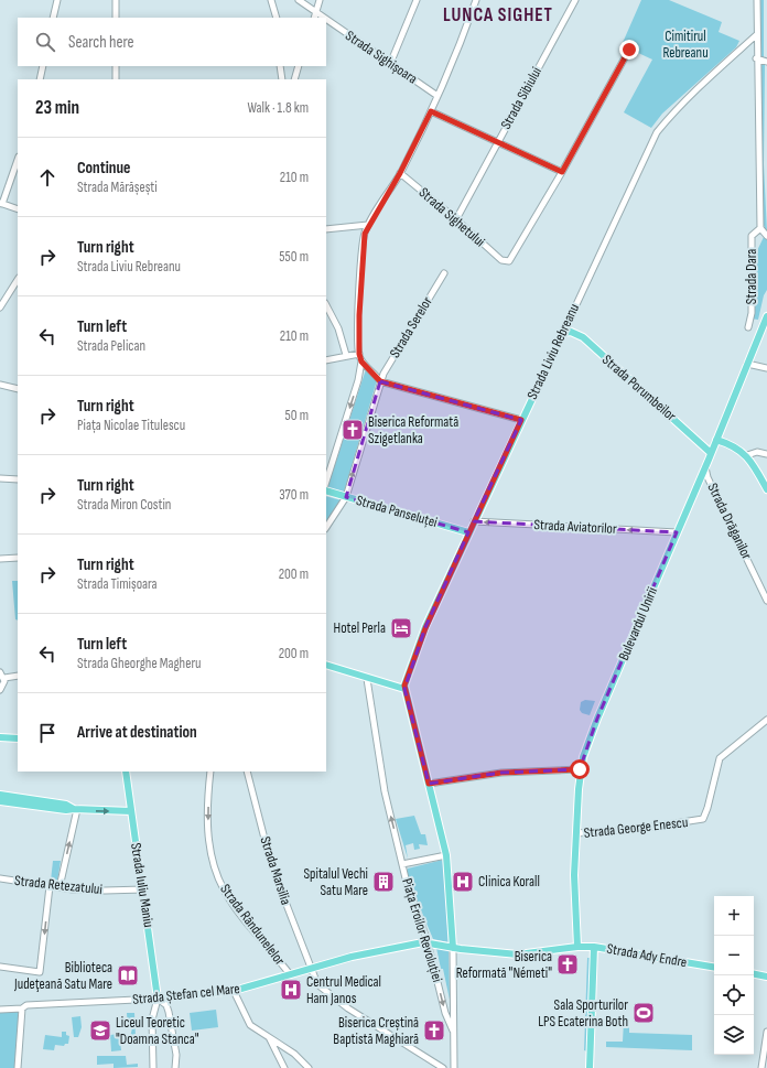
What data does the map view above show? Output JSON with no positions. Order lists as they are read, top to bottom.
{
  "streets": {
    "main road": [
      "Strada Liviu Rebreanu",
      "Strada Porumbeilor",
      "Strada Panseluței",
      "Bulevardul Unirii",
      "Strada Iuliu Maniu",
      "Piața Eroilor Revoluției",
      "Strada Ady Endre",
      "Strada Ștefan cel Mare"
    ],
    "street": [
      "Strada Sighișoara",
      "Strada Sibiului",
      "Strada Sighetului",
      "Strada Dara",
      "Strada Serelor",
      "Strada Drăganilor",
      "Strada Aviatorilor",
      "Strada George Enescu",
      "Strada Marsilia",
      "Strada Retezatului",
      "Strada Rândunelelor"
    ]
  },
  "crossings": [
    ["Strada Sibiului", "Strada Sighetului"],
    ["Strada Dara", "Strada Liviu Rebreanu"],
    ["Strada Serelor", "Strada Panseluței"],
    ["Strada Liviu Rebreanu", "Strada Porumbeilor"],
    ["Strada Liviu Rebreanu", "Strada Panseluței"],
    ["Strada Liviu Rebreanu", "Strada Aviatorilor"],
    ["Strada Porumbeilor", "Bulevardul Unirii"],
    ["Strada Drăganilor", "Bulevardul Unirii"],
    ["Strada Aviatorilor", "Bulevardul Unirii"],
    ["Bulevardul Unirii", "Strada George Enescu"],
    ["Bulevardul Unirii", "Strada Ady Endre"],
    ["Bulevardul Unirii", "Strada Ștefan cel Mare"],
    ["Strada Marsilia", "Strada Ștefan cel Mare"],
    ["Strada Retezatului", "Strada Iuliu Maniu"],
    ["Strada Iuliu Maniu", "Strada Ștefan cel Mare"],
    ["Strada Rândunelelor", "Strada Ștefan cel Mare"],
    ["Piața Eroilor Revoluției", "Strada Ștefan cel Mare"],
    ["Strada Ady Endre", "Strada Ștefan cel Mare"]
  ],
  "one_way": ["Strada Aviatorilor", "Strada Rândunelelor"],
  "districts": ["LUNCA SIGHET"],
  "parks": ["Cimitirul Rebreanu"],
  "places": {
    "church": ["Biserica Reformată Szigetlanka", "Biserica Reformată \"Németi\"", "Biserica Creștină Baptistă Maghiară"],
    "hotel": ["Hotel Perla"],
    "building": ["Spitalul Vechi Satu Mare"],
    "hospital": ["Clinica Korall", "Centrul Medical Ham Janos"],
    "library": ["Biblioteca Judeţeană Satu Mare"],
    "sports": ["Sala Sporturilor LPS Ecaterina Both"],
    "school or university": ["Liceul Teoretic \"Doamna Stanca\""]
  },
  "page": {
    "search": "Search here",
    "heading": ["23 min", "Walk · 1.8 km"],
    "list": [
      ["Continue", "Strada Mărășești", "210 m"],
      ["Turn right", "Strada Liviu Rebreanu", "550 m"],
      ["Turn left", "Strada Pelican", "210 m"],
      ["Turn right", "Piața Nicolae Titulescu", "50 m"],
      ["Turn right", "Strada Miron Costin", "370 m"],
      ["Turn right", "Strada Timișoara", "200 m"],
      ["Turn left", "Strada Gheorghe Magheru", "200 m"],
      "Arrive at destination"
    ],
    "map_buttons": ["+", "−"]
  }
}
